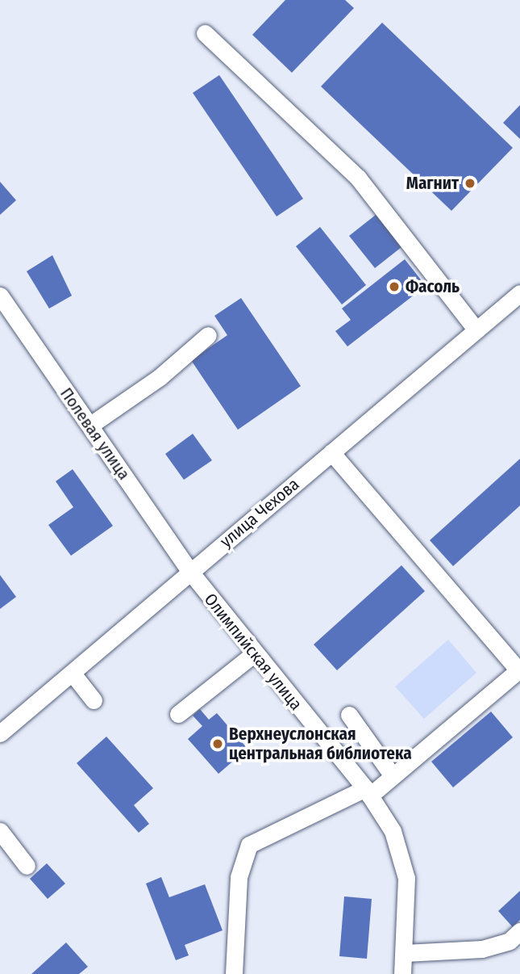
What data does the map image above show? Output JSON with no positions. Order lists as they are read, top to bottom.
{
  "streets": {
    "street": ["Полевая улица", "улица Чехова", "Олимпийская улица"]
  },
  "crossings": [
    ["Полевая улица", "улица Чехова"],
    ["Полевая улица", "Олимпийская улица"],
    ["улица Чехова", "Олимпийская улица"]
  ],
  "places": ["Магнит", "Фасоль", "Верхнеуслонская центральная библиотека"]
}
